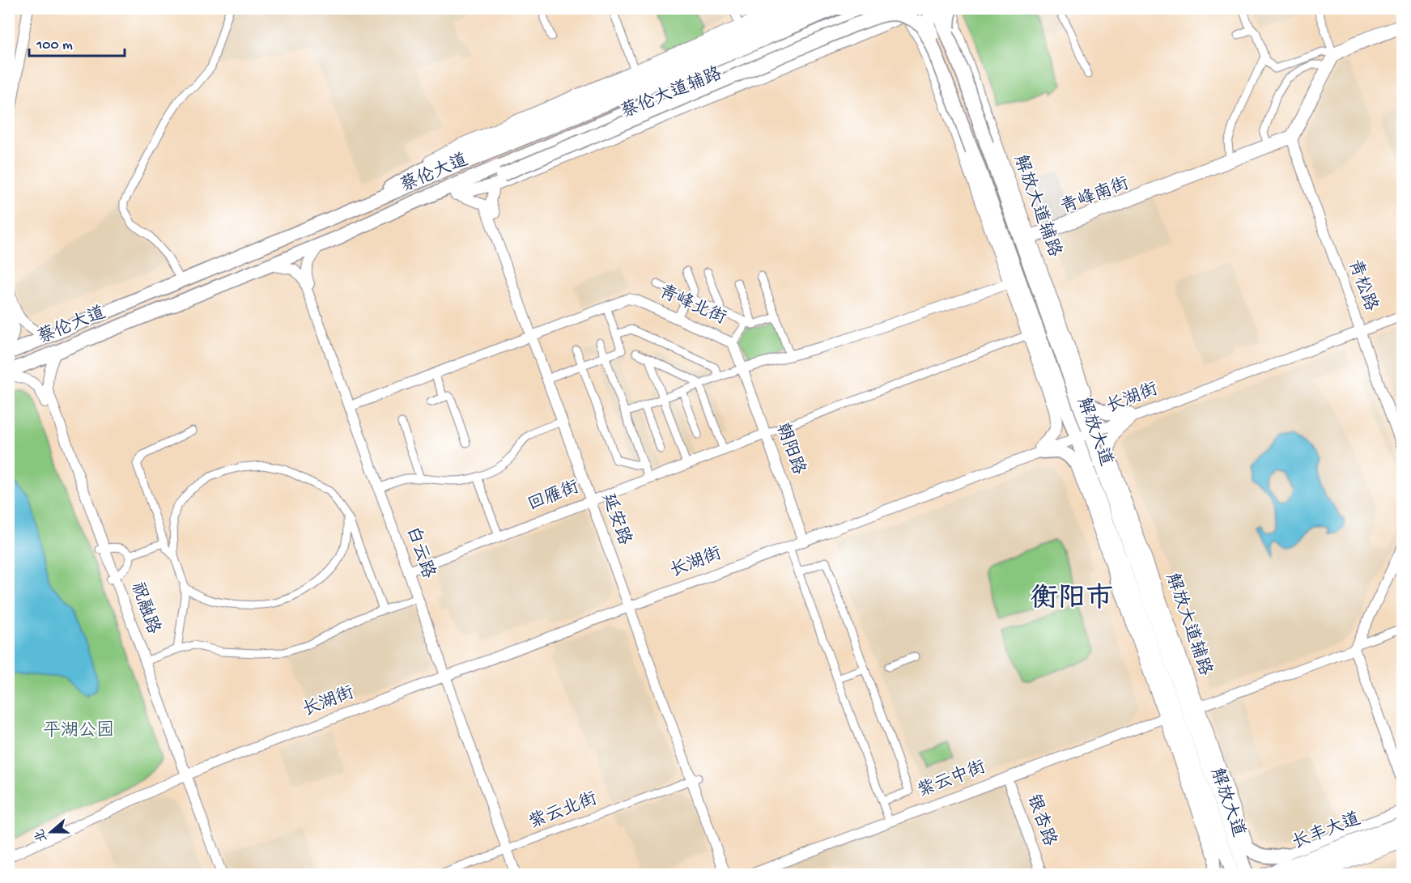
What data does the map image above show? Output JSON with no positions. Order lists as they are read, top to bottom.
{
  "streets": {
    "highway": ["蔡伦大道", "解放大道"],
    "main road": ["蔡伦大道辅路", "解放大道辅路", "长丰大道"],
    "street": [
      "青峰南街",
      "青松路",
      "青峰北街",
      "长湖街",
      "朝阳路",
      "回雁街",
      "延安路",
      "白云路",
      "祝融路",
      "紫云中街",
      "紫云北街",
      "银杏路"
    ]
  },
  "crossings": [
    ["蔡伦大道", "白云路"],
    ["蔡伦大道", "祝融路"],
    ["青峰南街", "解放大道辅路"],
    ["青峰南街", "青松路"],
    ["青峰南街", "解放大道"],
    ["解放大道辅路", "长湖街"],
    ["解放大道辅路", "解放大道"],
    ["青松路", "长湖街"],
    ["青峰北街", "朝阳路"],
    ["青峰北街", "延安路"],
    ["青峰北街", "白云路"],
    ["长湖街", "解放大道"],
    ["长湖街", "朝阳路"],
    ["长湖街", "延安路"],
    ["长湖街", "白云路"],
    ["长湖街", "祝融路"],
    ["朝阳路", "回雁街"],
    ["回雁街", "延安路"],
    ["回雁街", "白云路"],
    ["延安路", "紫云北街"],
    ["白云路", "紫云北街"],
    ["紫云中街", "银杏路"]
  ],
  "districts": ["衡阳市"],
  "parks": ["平湖公园"],
  "scale_bar": "100 m",
  "north": "left"
}
